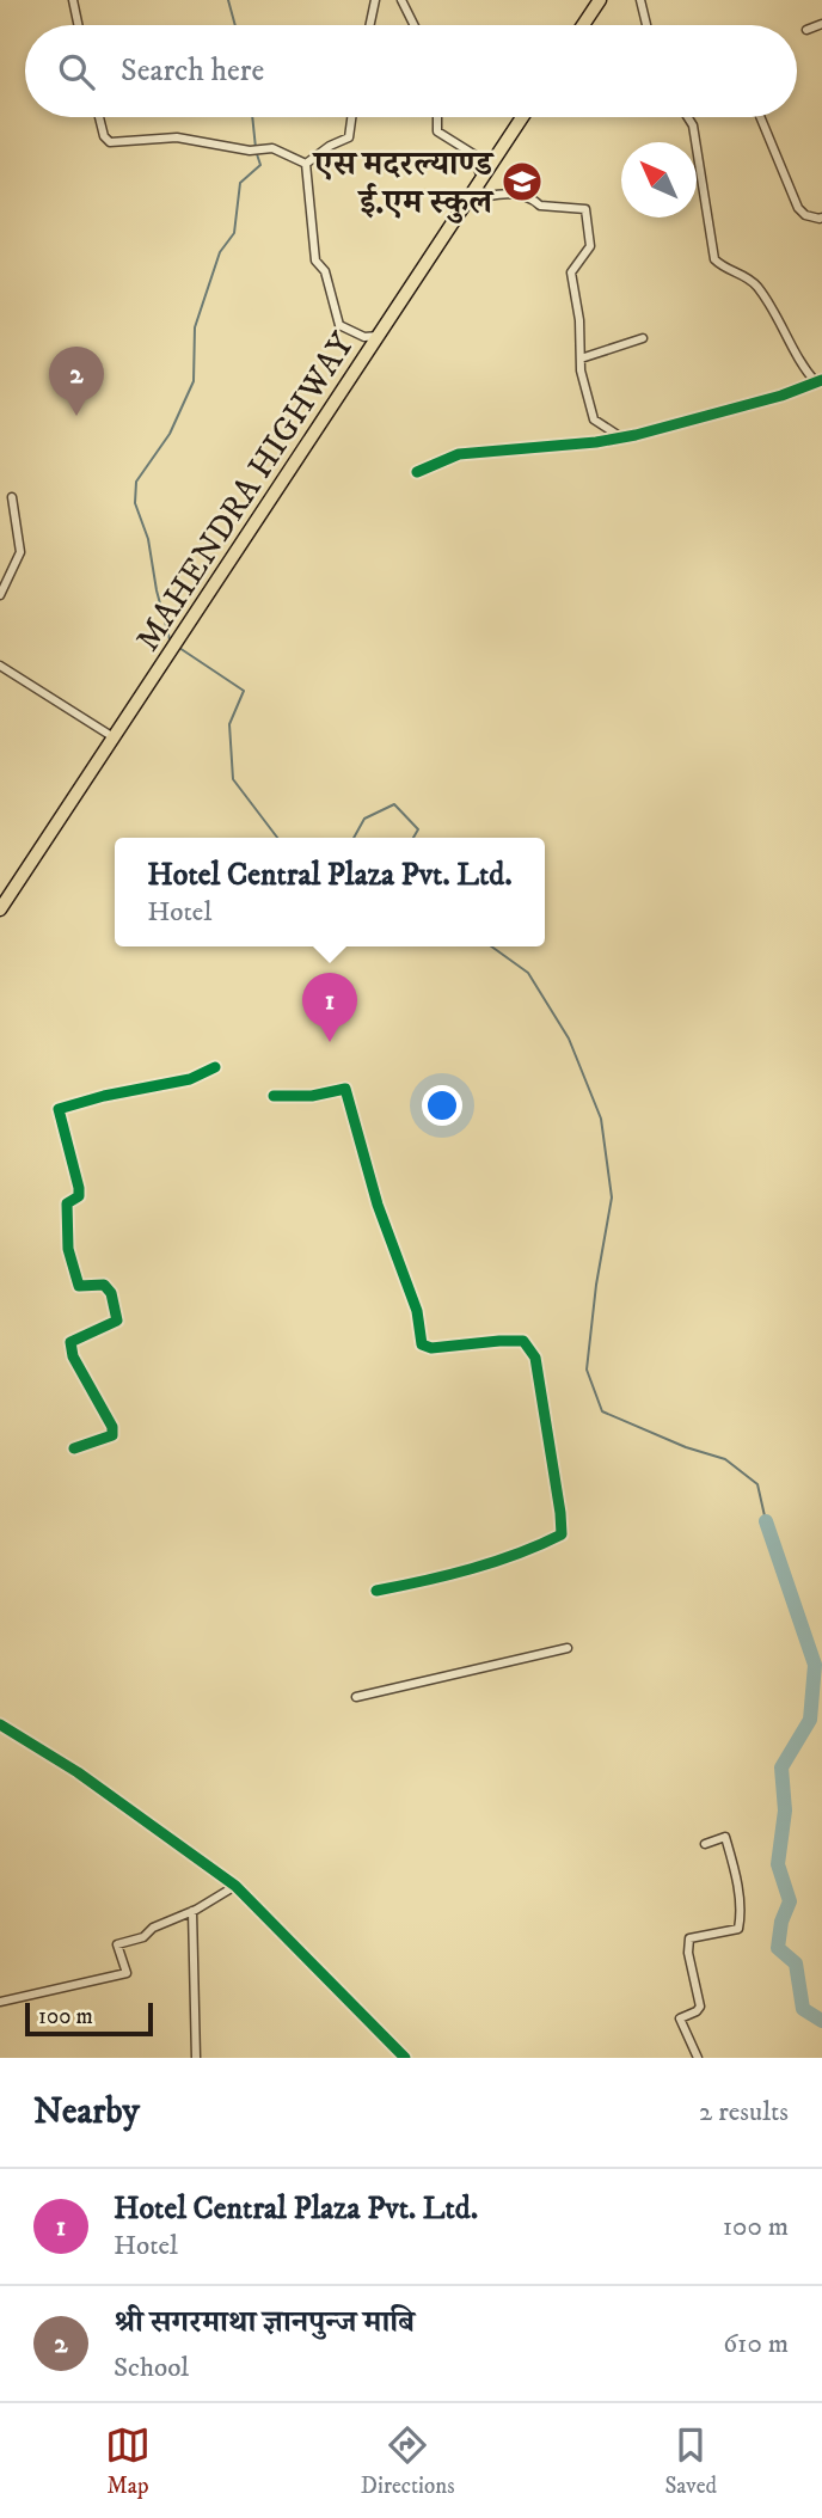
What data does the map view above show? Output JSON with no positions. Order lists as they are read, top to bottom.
{
  "streets": {
    "highway": ["MAHENDRA HIGHWAY"]
  },
  "places": {
    "school or university": ["एस मदरल्याण्ड ई.एम स्कुल"]
  },
  "scale_bar": "100 m",
  "north": "top left",
  "page": {
    "search": "Search here",
    "pins": ["2", "1"],
    "popup": ["Hotel Central Plaza Pvt. Ltd.", "Hotel"],
    "scale": "100 m",
    "heading": ["Nearby", "2 results"],
    "list": [
      {
        "mark": "1",
        "name": "Hotel Central Plaza Pvt. Ltd.",
        "note": "Hotel",
        "value": "100 m"
      },
      {
        "mark": "2",
        "name": "श्री सगरमाथा ज्ञानपुन्ज माबि",
        "note": "School",
        "value": "610 m"
      }
    ],
    "nav": ["Map", "Directions", "Saved"]
  }
}
